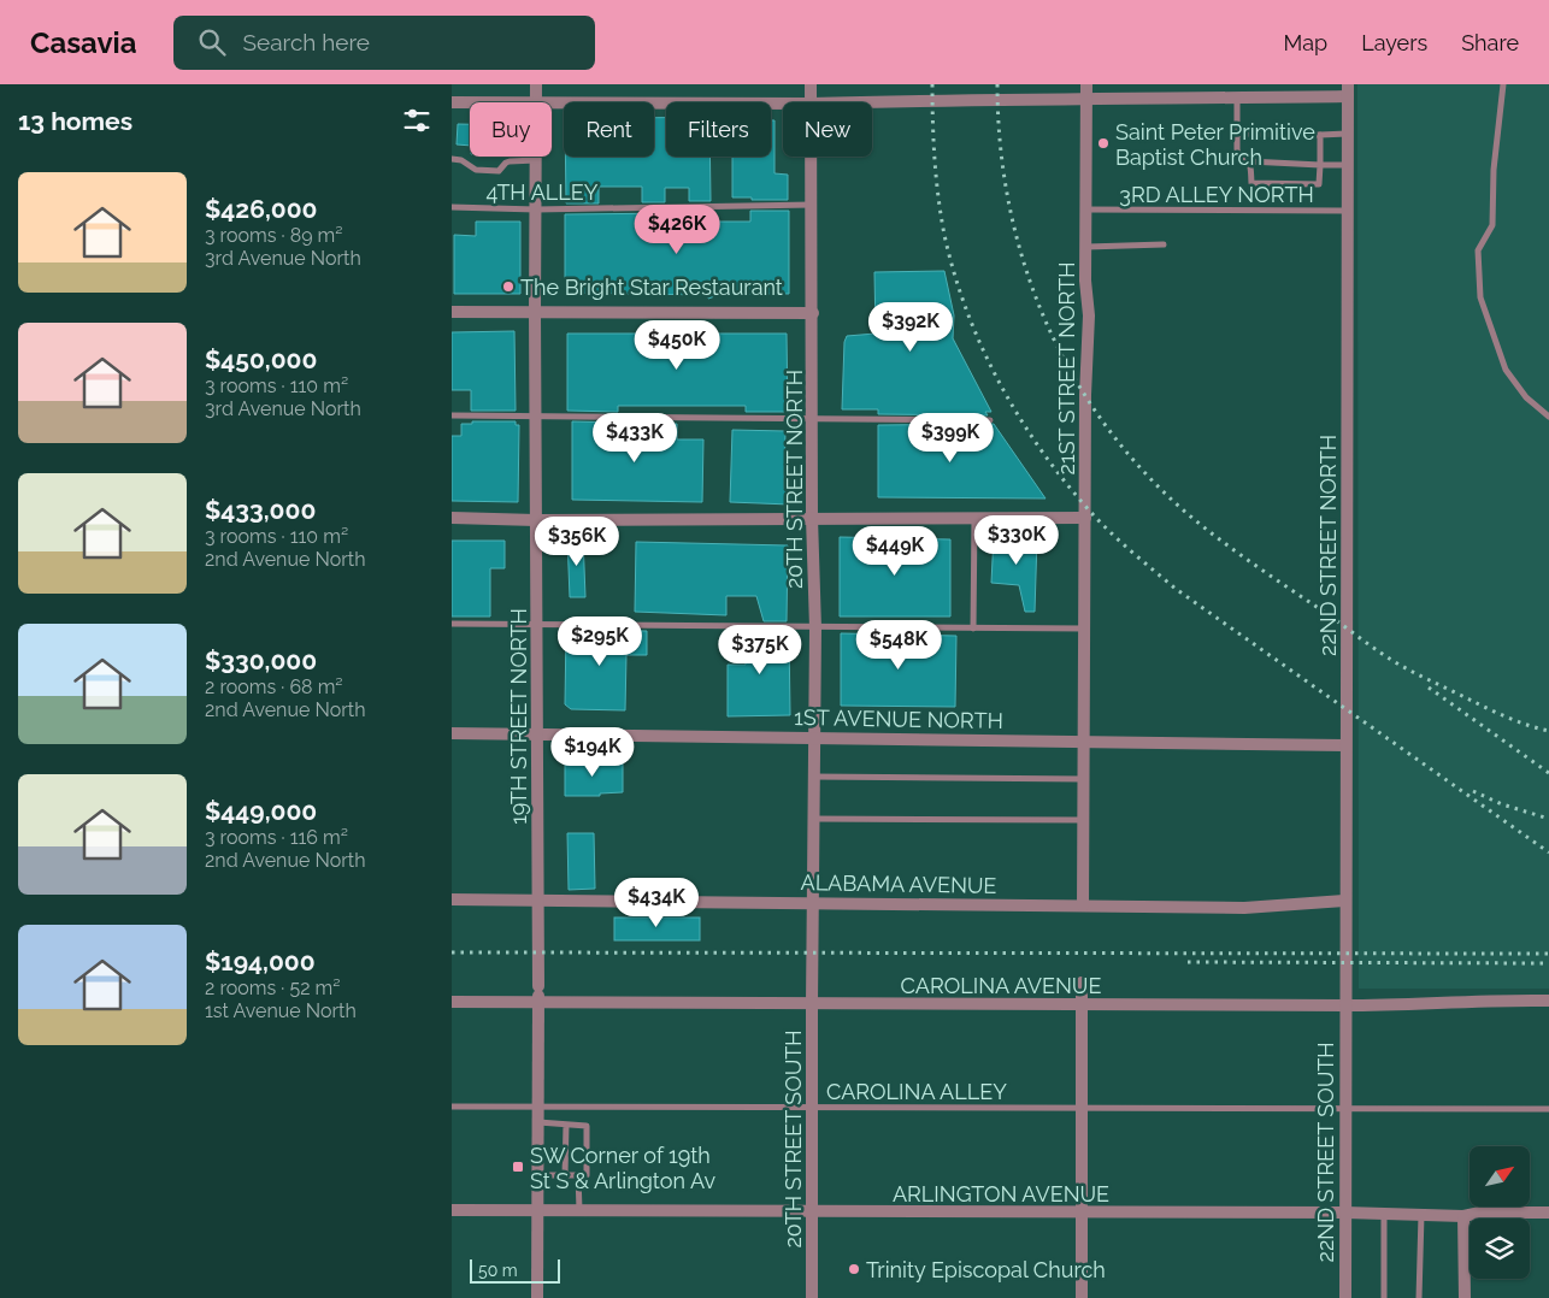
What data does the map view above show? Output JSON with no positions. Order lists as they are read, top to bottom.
{
  "streets": {
    "street": [
      "21ST STREET NORTH",
      "20TH STREET NORTH",
      "22ND STREET NORTH",
      "19TH STREET NORTH",
      "1ST AVENUE NORTH",
      "ALABAMA AVENUE",
      "CAROLINA AVENUE",
      "20TH STREET SOUTH",
      "22ND STREET SOUTH",
      "ARLINGTON AVENUE"
    ],
    "lane": ["4TH ALLEY", "3RD ALLEY NORTH", "CAROLINA ALLEY"]
  },
  "crossings": [
    ["4TH ALLEY", "20TH STREET NORTH"],
    ["4TH ALLEY", "19TH STREET NORTH"],
    ["3RD ALLEY NORTH", "21ST STREET NORTH"],
    ["3RD ALLEY NORTH", "22ND STREET NORTH"],
    ["21ST STREET NORTH", "1ST AVENUE NORTH"],
    ["21ST STREET NORTH", "ALABAMA AVENUE"],
    ["20TH STREET NORTH", "1ST AVENUE NORTH"],
    ["20TH STREET NORTH", "ALABAMA AVENUE"],
    ["20TH STREET NORTH", "20TH STREET SOUTH"],
    ["22ND STREET NORTH", "1ST AVENUE NORTH"],
    ["22ND STREET NORTH", "ALABAMA AVENUE"],
    ["22ND STREET NORTH", "CAROLINA AVENUE"],
    ["22ND STREET NORTH", "22ND STREET SOUTH"],
    ["19TH STREET NORTH", "1ST AVENUE NORTH"],
    ["19TH STREET NORTH", "ALABAMA AVENUE"],
    ["19TH STREET NORTH", "CAROLINA AVENUE"],
    ["19TH STREET NORTH", "CAROLINA ALLEY"],
    ["19TH STREET NORTH", "ARLINGTON AVENUE"],
    ["CAROLINA AVENUE", "20TH STREET SOUTH"],
    ["CAROLINA AVENUE", "22ND STREET SOUTH"],
    ["CAROLINA ALLEY", "20TH STREET SOUTH"],
    ["CAROLINA ALLEY", "22ND STREET SOUTH"],
    ["20TH STREET SOUTH", "ARLINGTON AVENUE"],
    ["22ND STREET SOUTH", "ARLINGTON AVENUE"]
  ],
  "places": {
    "other": ["Saint Peter Primitive Baptist Church", "The Bright Star Restaurant", "Trinity Episcopal Church"],
    "transit": ["SW Corner of 19th St S & Arlington Av"]
  },
  "scale_bar": "50 m",
  "north": "top right",
  "page": {
    "header": "Casavia",
    "search": "Search here",
    "nav": ["Map", "Layers", "Share"],
    "heading": "13 homes",
    "chip": [
      "Buy",
      "Rent",
      "Filters",
      "New"
    ],
    "list": [
      {
        "name": "$426,000",
        "note": "3 rooms · 89 m² · 3rd Avenue North"
      },
      {
        "name": "$450,000",
        "note": "3 rooms · 110 m² · 3rd Avenue North"
      },
      {
        "name": "$433,000",
        "note": "3 rooms · 110 m² · 2nd Avenue North"
      },
      {
        "name": "$330,000",
        "note": "2 rooms · 68 m² · 2nd Avenue North"
      },
      {
        "name": "$449,000",
        "note": "3 rooms · 116 m² · 2nd Avenue North"
      },
      {
        "name": "$194,000",
        "note": "2 rooms · 52 m² · 1st Avenue North"
      }
    ],
    "price": [
      "$426K",
      "$392K",
      "$450K",
      "$433K",
      "$399K",
      "$330K",
      "$356K",
      "$449K",
      "$295K",
      "$548K",
      "$375K",
      "$194K",
      "$434K"
    ],
    "scale": "50 m"
  }
}
